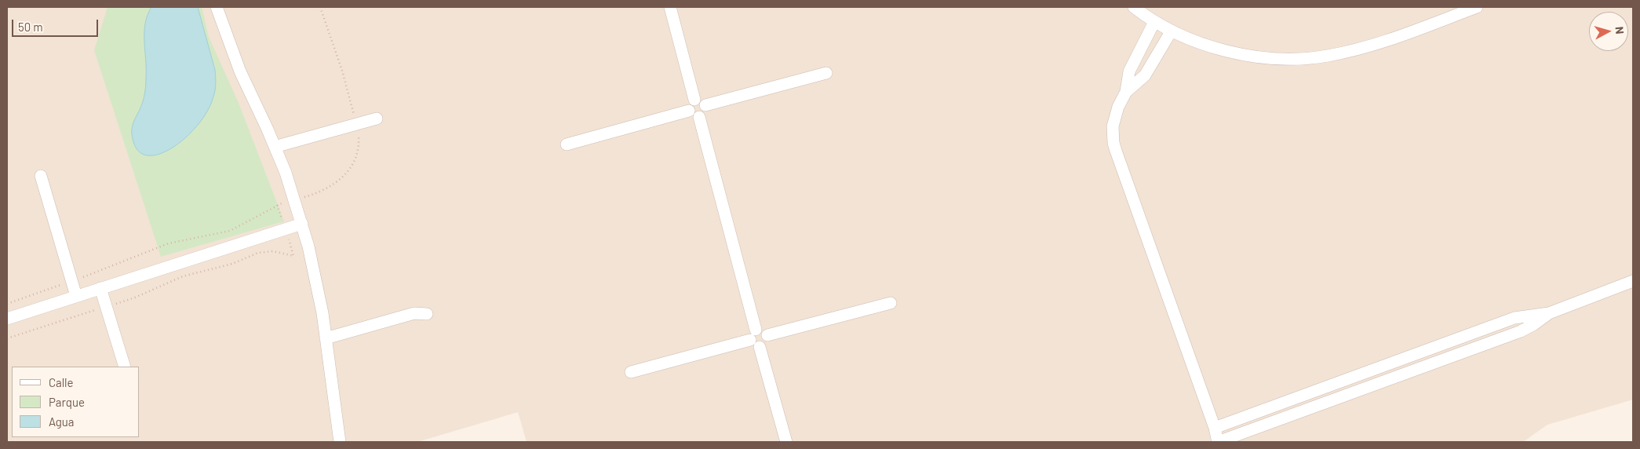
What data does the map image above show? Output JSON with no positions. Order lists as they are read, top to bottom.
{
  "legend": ["Calle", "Parque", "Agua"],
  "scale_bar": "50 m",
  "north": "right"
}
